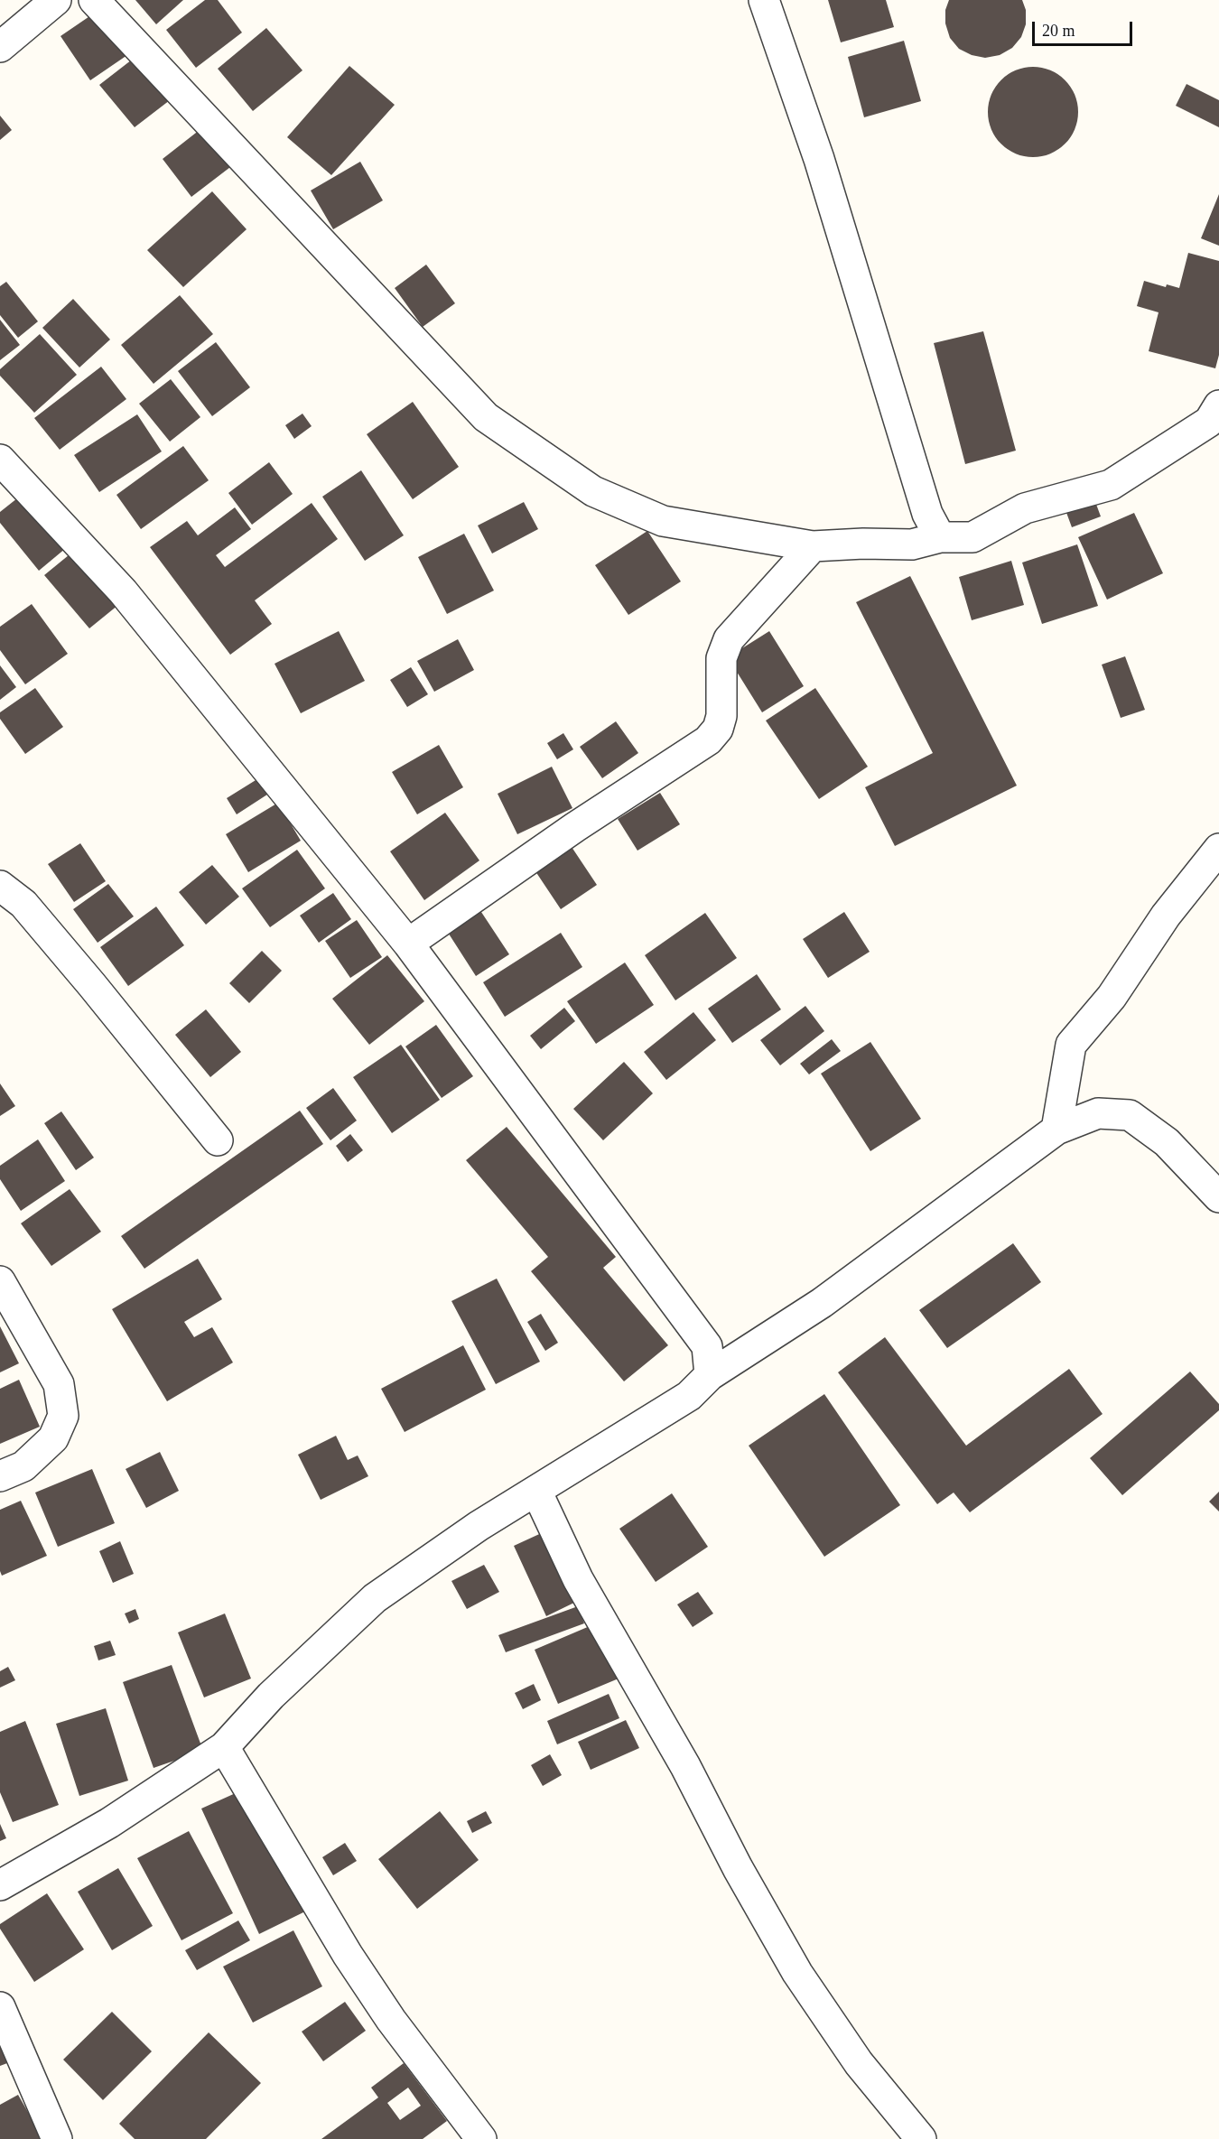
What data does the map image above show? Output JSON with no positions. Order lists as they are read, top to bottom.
{
  "scale_bar": "20 m"
}
